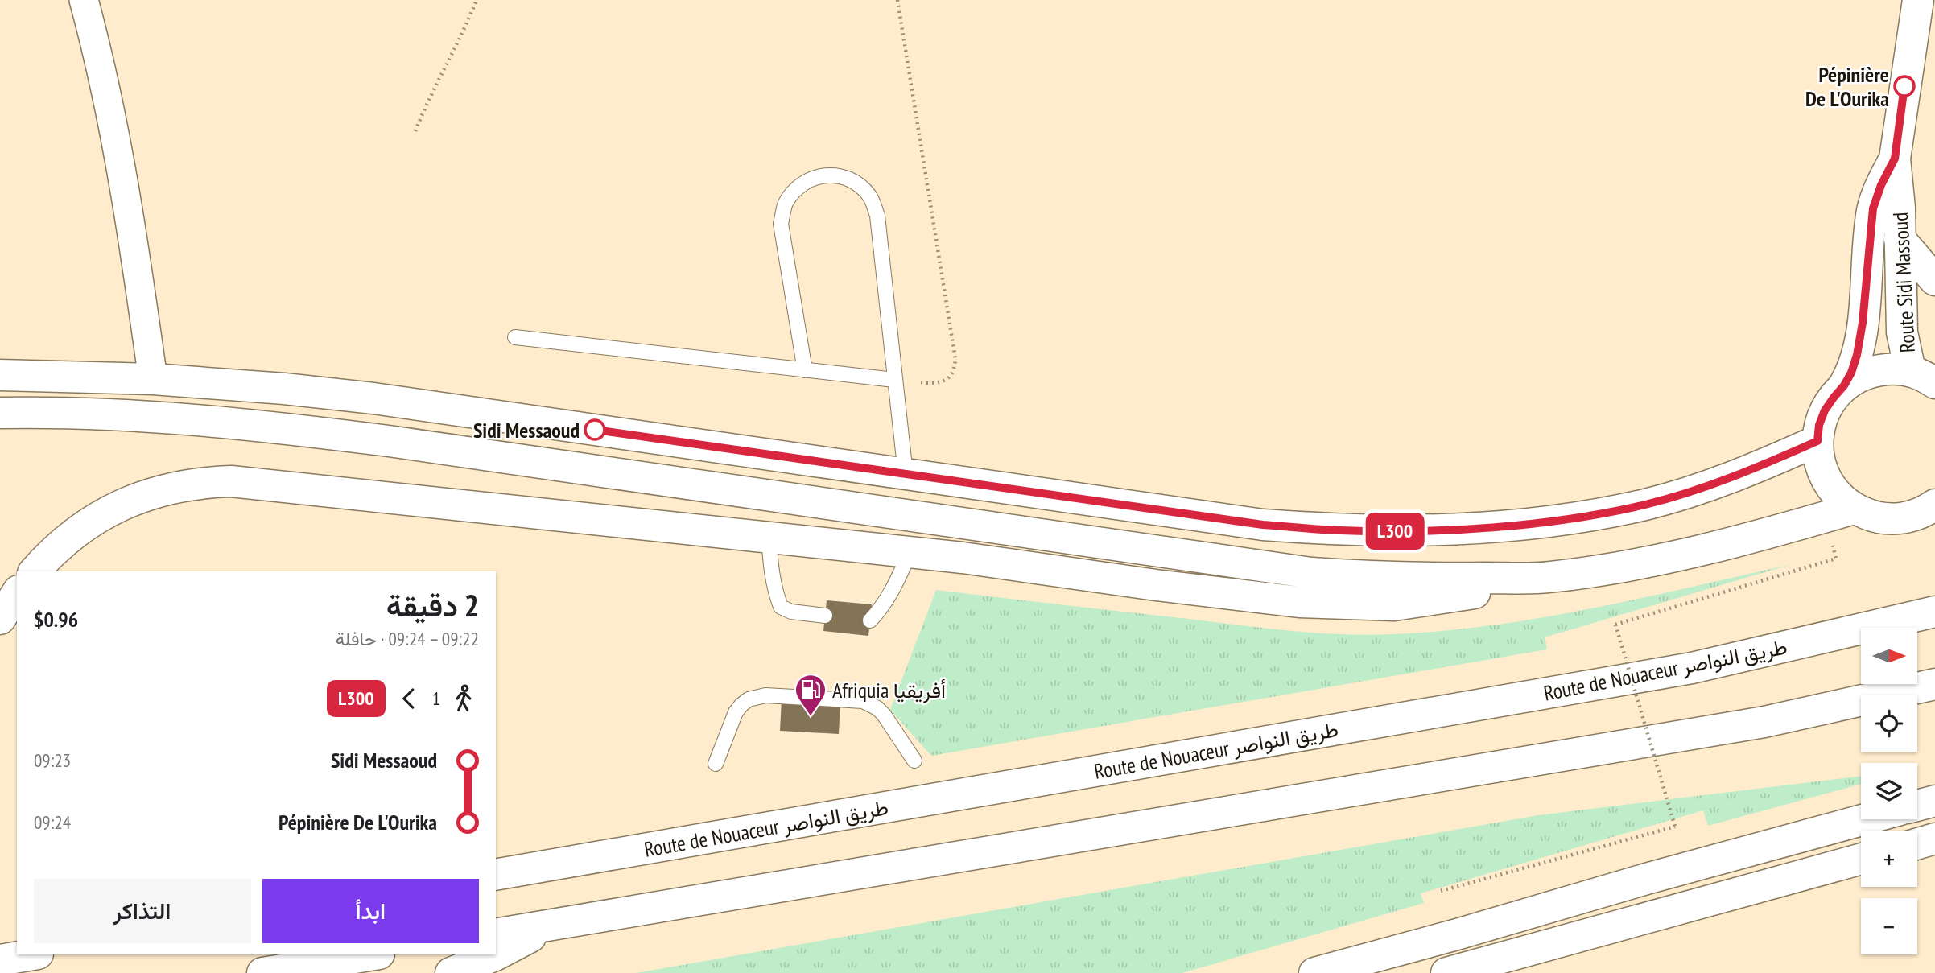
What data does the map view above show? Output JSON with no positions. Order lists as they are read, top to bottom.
{
  "streets": {
    "main road": ["Route Sidi Massoud", "Route de Nouaceur طريق النواصر"]
  },
  "places": {
    "other": ["Pépinière De L'Ourika", "Sidi Messaoud"],
    "fuel station": ["Afriquia أفريقيا"]
  },
  "lines": ["bus line L300"],
  "north": "right",
  "page": {
    "on_map": "L300",
    "heading": ["2 دقيقة", "09:22 – 09:24 · حافلة", "$0.96"],
    "map_buttons": ["+", "−"],
    "legs": ["1", "L300"],
    "list": [
      {
        "name": "Sidi Messaoud",
        "value": "09:23"
      },
      {
        "name": "Pépinière De L'Ourika",
        "value": "09:24"
      }
    ],
    "buttons": ["ابدأ", "التذاكر"]
  }
}
